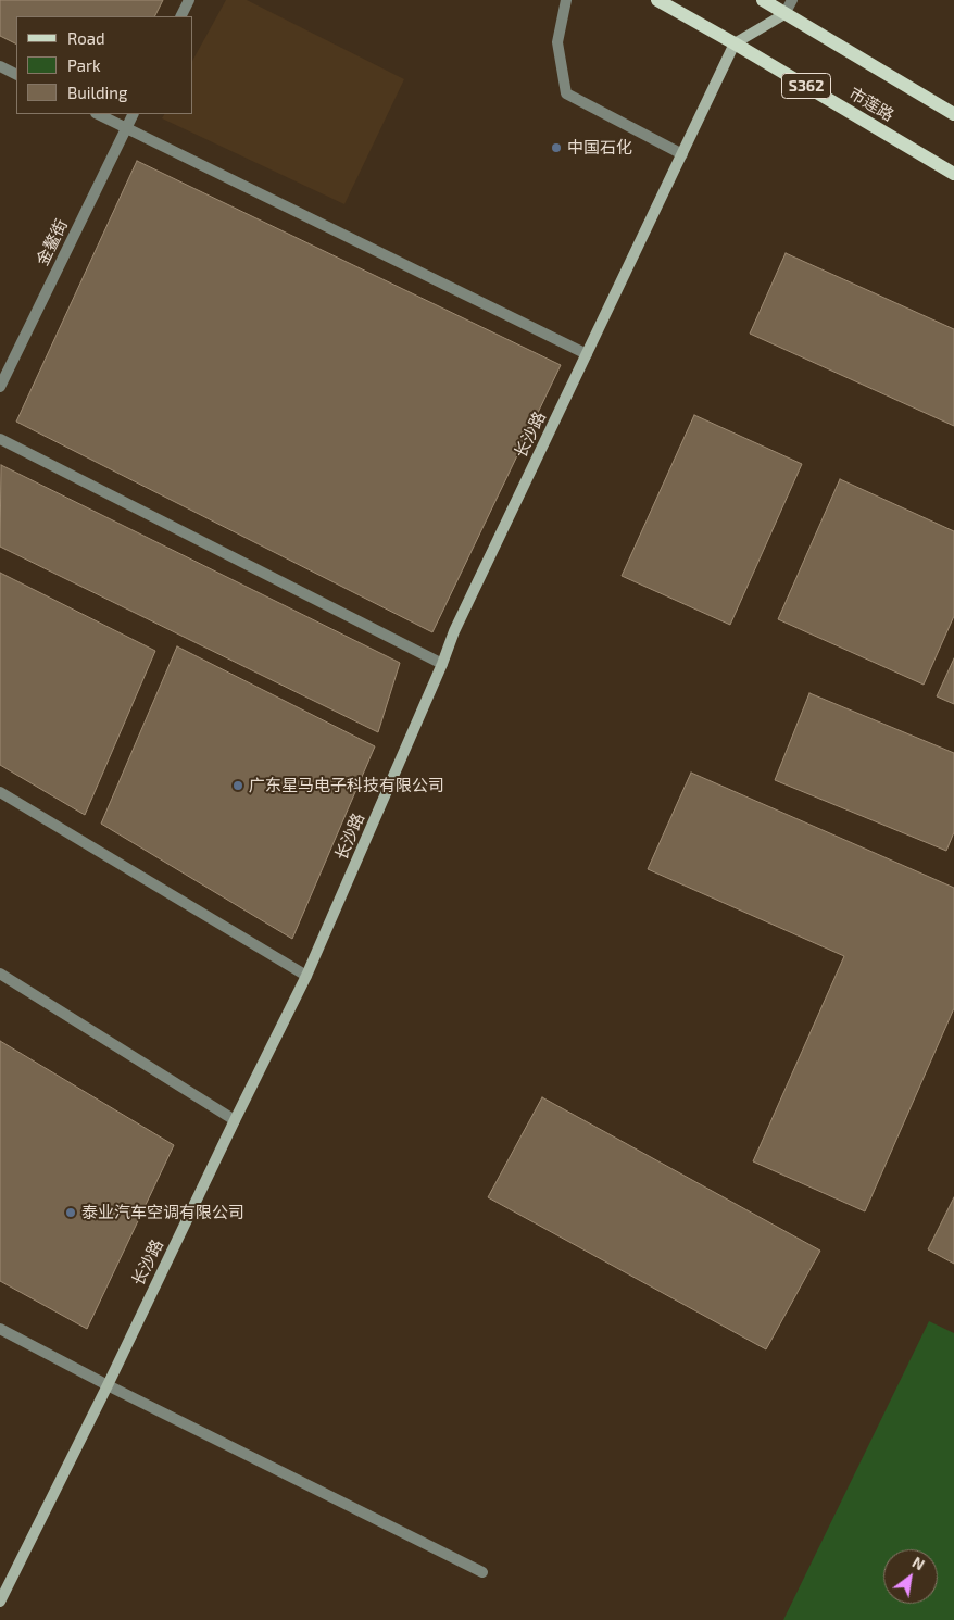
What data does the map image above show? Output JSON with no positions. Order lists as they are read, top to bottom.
{
  "streets": {
    "main road": ["S362", "市莲路"],
    "street": ["金鳌街", "长沙路"]
  },
  "crossings": [
    ["市莲路", "长沙路"]
  ],
  "places": ["中国石化", "广东星马电子科技有限公司", "泰业汽车空调有限公司"],
  "legend": ["Road", "Park", "Building"],
  "north": "top right"
}
